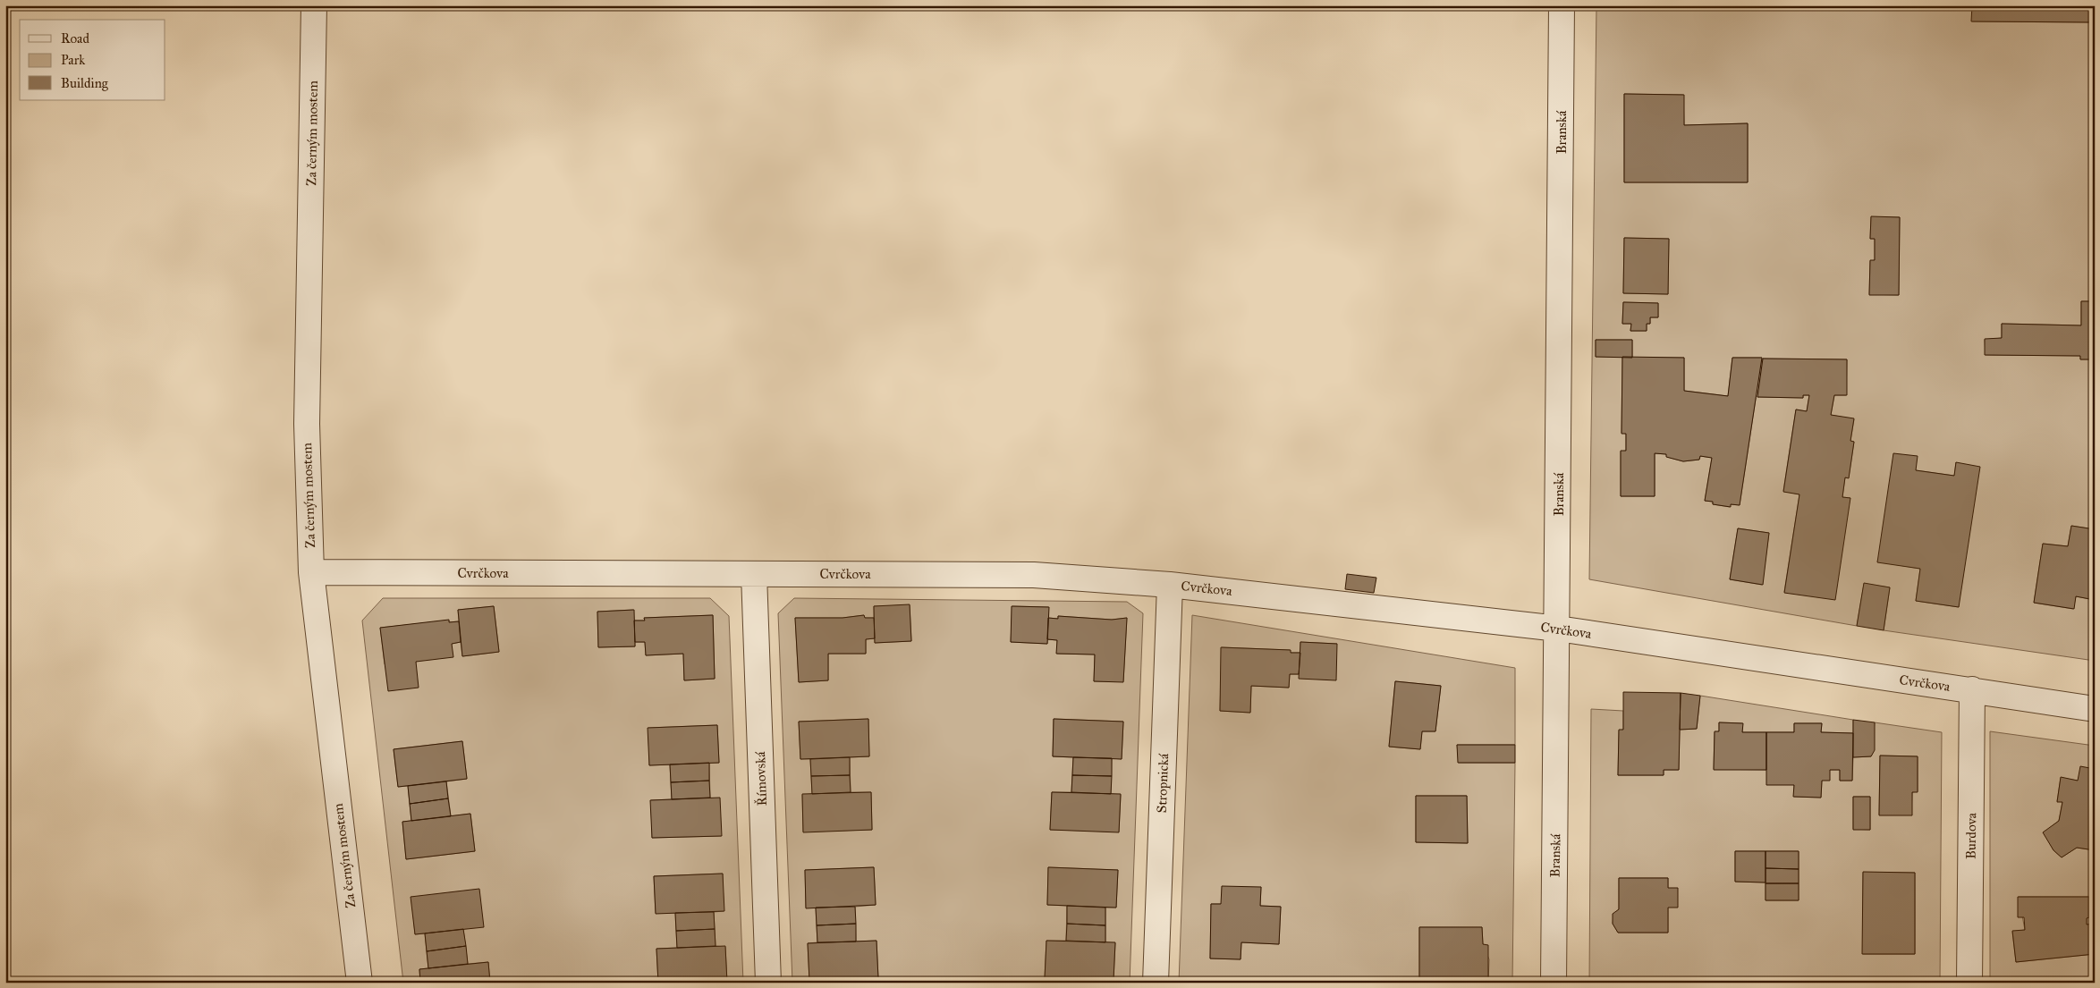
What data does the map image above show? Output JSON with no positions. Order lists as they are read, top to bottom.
{
  "streets": {
    "street": [
      "Branská",
      "Za černým mostem",
      "Cvrčkova",
      "Římovská",
      "Stropnická",
      "Burdova"
    ]
  },
  "crossings": [
    ["Branská", "Cvrčkova"],
    ["Za černým mostem", "Cvrčkova"],
    ["Cvrčkova", "Římovská"],
    ["Cvrčkova", "Stropnická"],
    ["Cvrčkova", "Burdova"]
  ],
  "legend": ["Road", "Park", "Building"]
}
